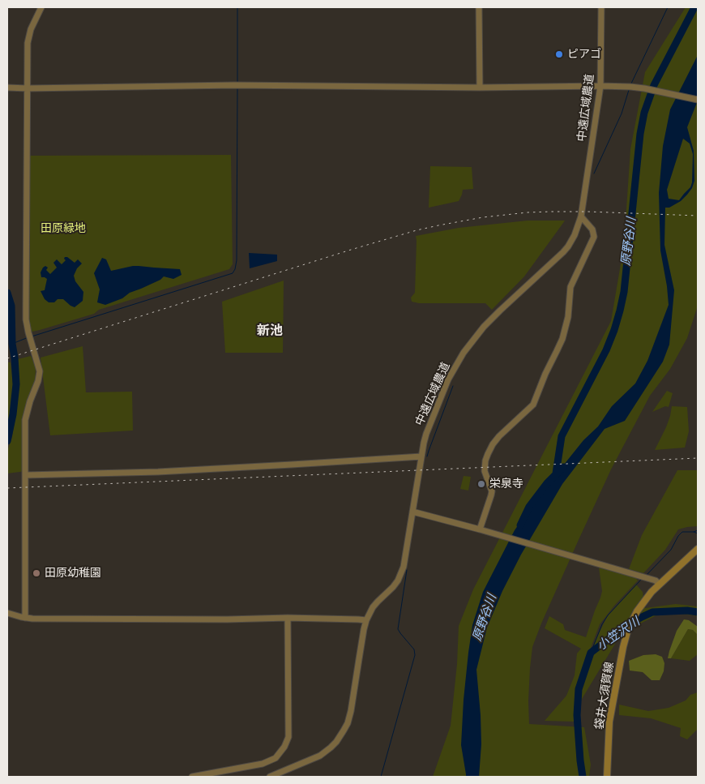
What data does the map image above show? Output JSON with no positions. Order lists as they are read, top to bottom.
{
  "streets": {
    "main road": ["袋井大須賀線"],
    "street": ["中遠広域農道"]
  },
  "districts": ["新池"],
  "water": ["原野谷川", "小笠沢川"],
  "parks": ["田原緑地"],
  "places": ["ピアゴ", "栄泉寺", "田原幼稚園"]
}
